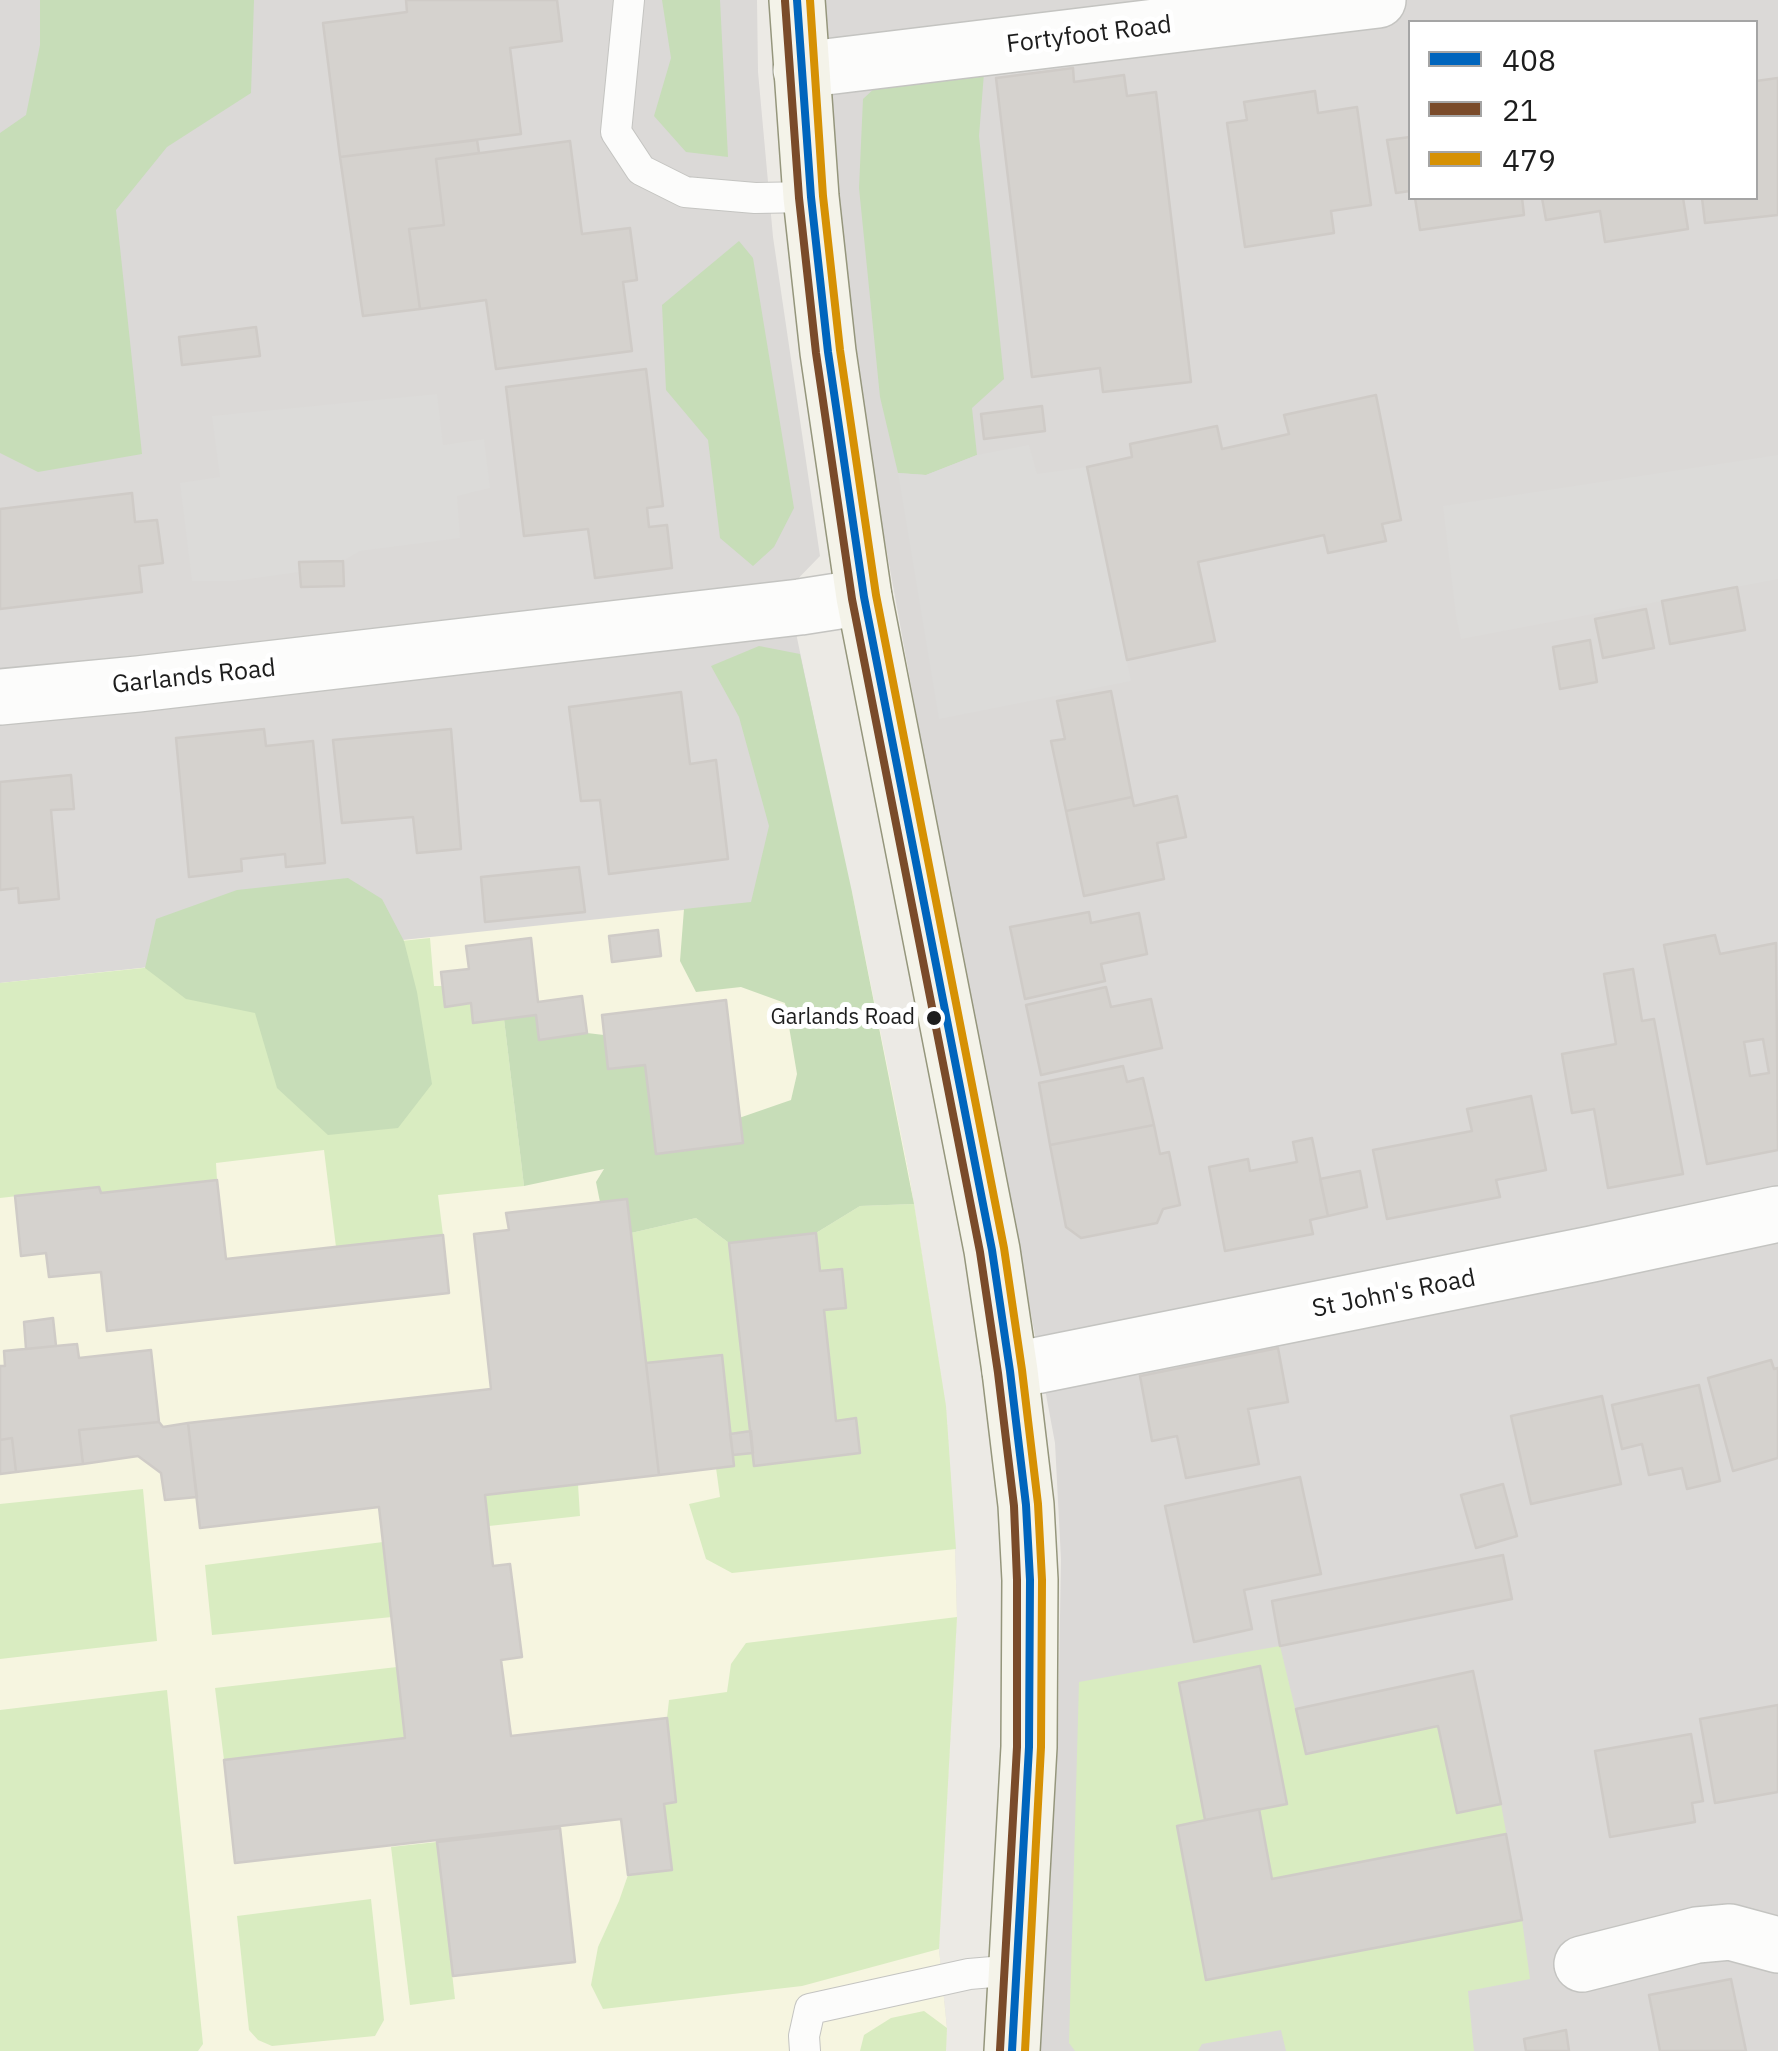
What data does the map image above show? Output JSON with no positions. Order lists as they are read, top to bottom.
{
  "streets": {
    "street": ["Fortyfoot Road", "Garlands Road", "St John's Road"]
  },
  "places": ["Garlands Road"],
  "lines": ["transit line 408", "transit line 479", "transit line 21"],
  "legend": ["408", "21", "479"]
}
